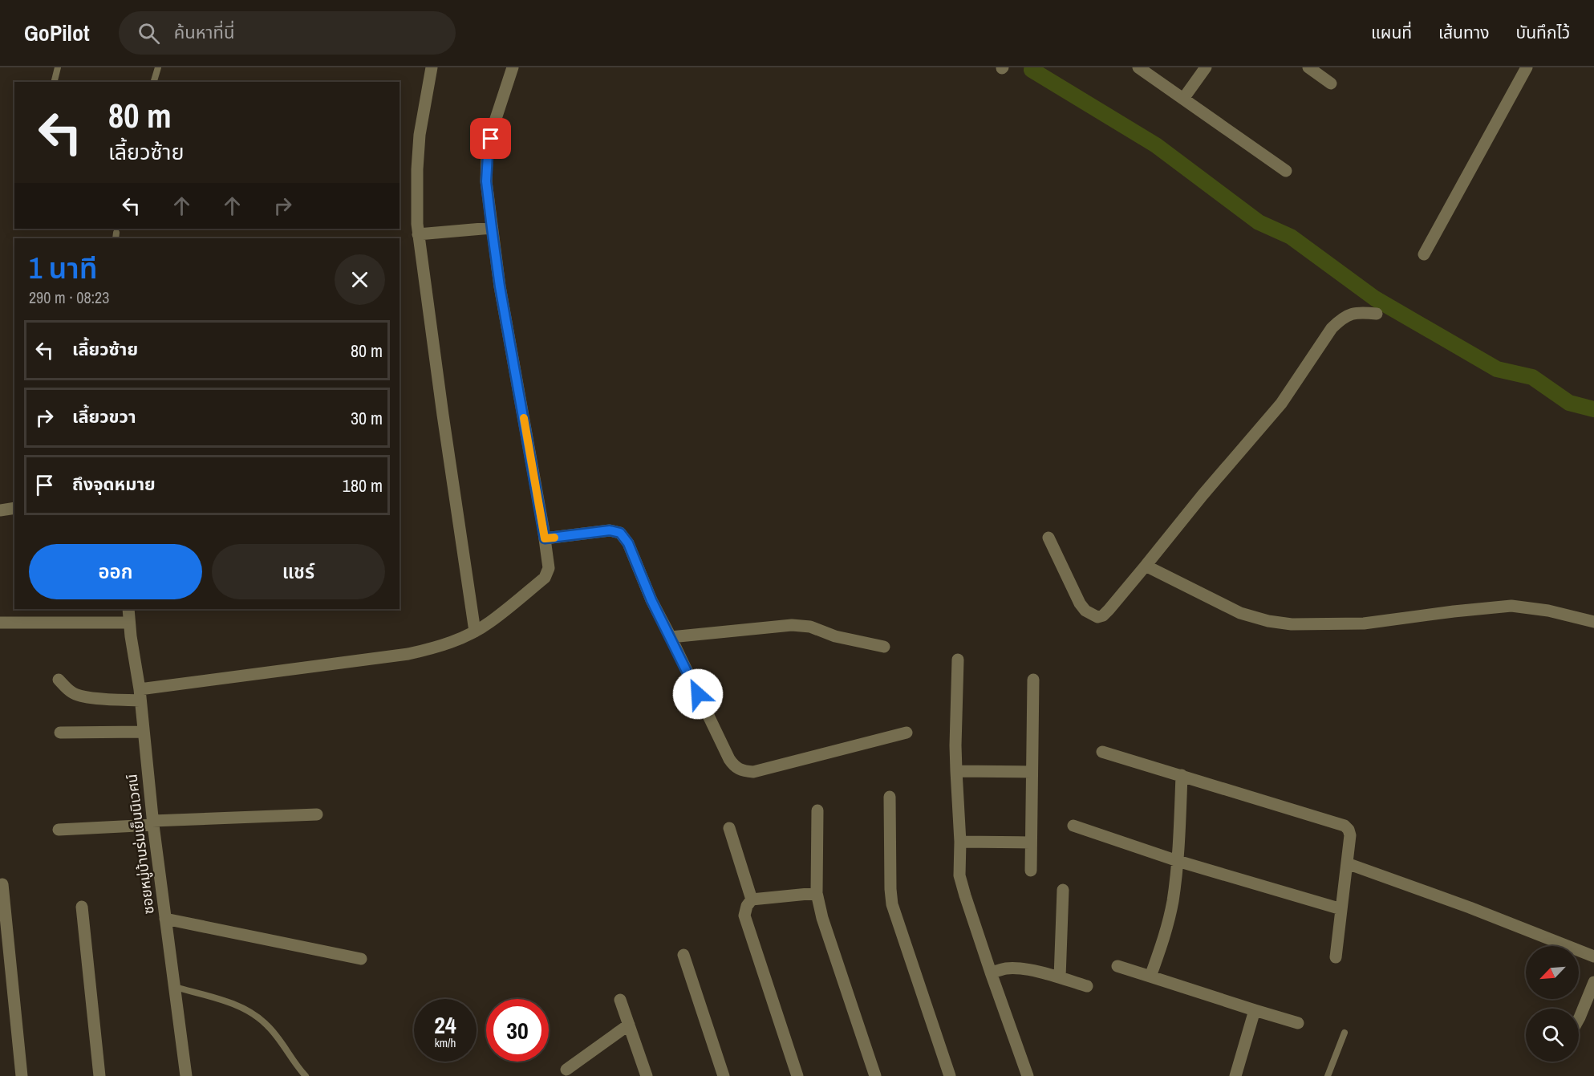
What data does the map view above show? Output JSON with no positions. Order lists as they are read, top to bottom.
{
  "streets": {
    "street": ["ซอยหมู่บ้านร่มเย็นนิเวศน์"]
  },
  "north": "bottom left",
  "page": {
    "header": "GoPilot",
    "search": "ค้นหาที่นี่",
    "nav": ["แผนที่", "เส้นทาง", "บันทึกไว้"],
    "turn": ["80 m", "เลี้ยวซ้าย"],
    "heading": ["1 นาที", "290 m · 08:23"],
    "list": [
      {
        "name": "เลี้ยวซ้าย",
        "value": "80 m"
      },
      {
        "name": "เลี้ยวขวา",
        "value": "30 m"
      },
      {
        "name": "ถึงจุดหมาย",
        "value": "180 m"
      }
    ],
    "buttons": ["ออก", "แชร์"],
    "speed": "24 km/h",
    "limit": "30"
  }
}
